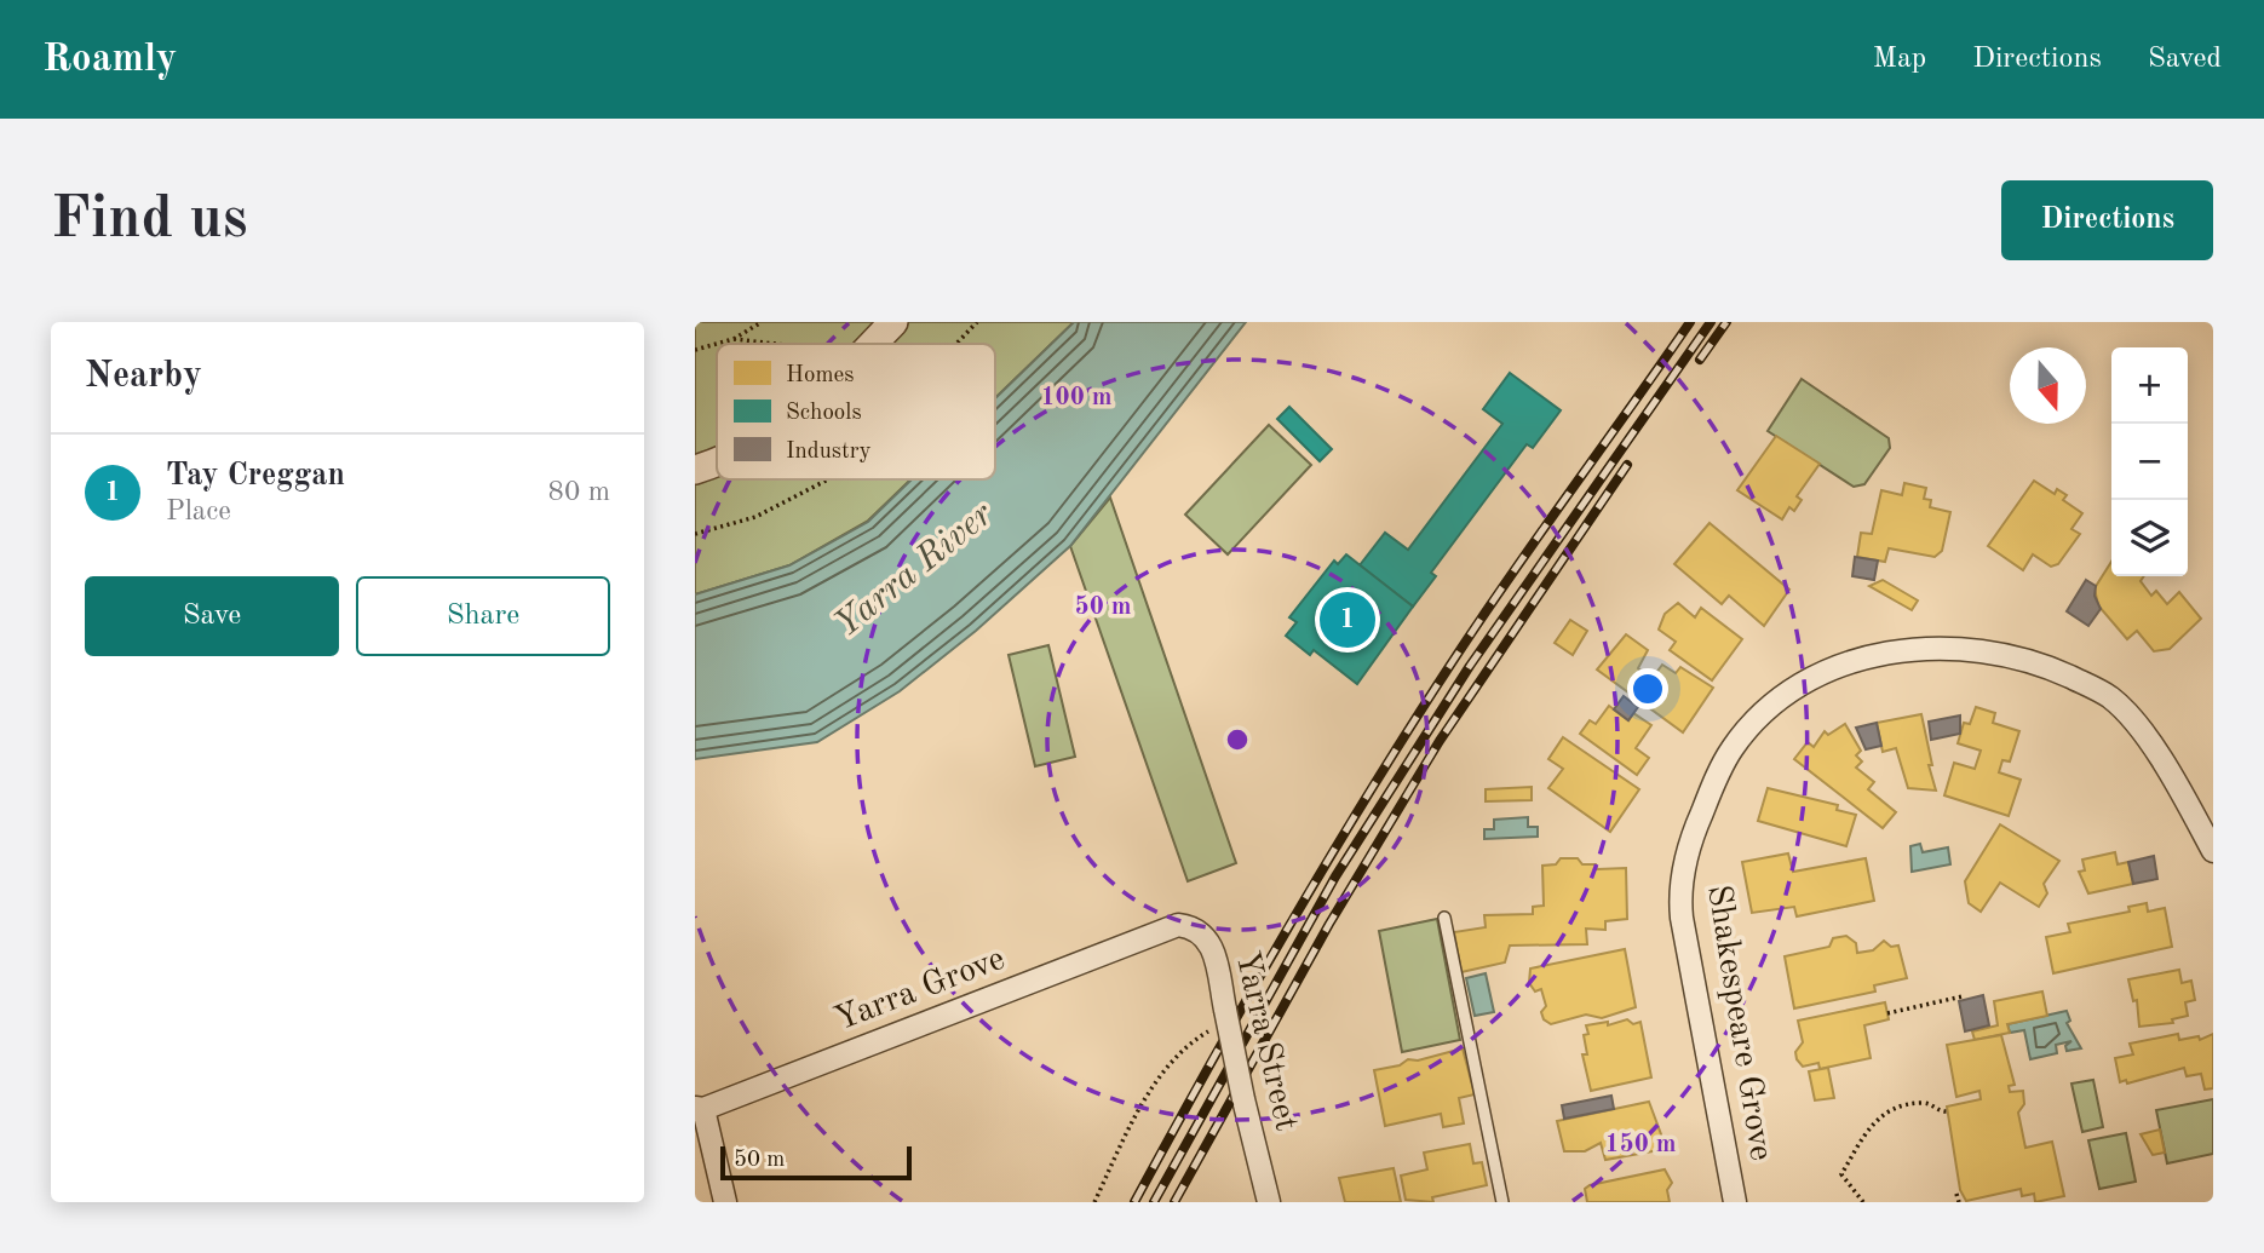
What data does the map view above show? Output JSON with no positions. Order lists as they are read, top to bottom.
{
  "streets": {
    "street": ["Yarra Grove", "Shakespeare Grove", "Yarra Street"]
  },
  "crossings": [
    ["Yarra Grove", "Yarra Street"]
  ],
  "water": ["Yarra River"],
  "legend": ["Homes", "Schools", "Industry"],
  "scale_bar": "50 m",
  "north": "bottom",
  "page": {
    "header": "Roamly",
    "nav": ["Map", "Directions", "Saved"],
    "buttons": [
      "Directions",
      ["Save", "Share"]
    ],
    "title": "Find us",
    "heading": "Nearby",
    "map_buttons": ["+", "−"],
    "list": [
      {
        "mark": "1",
        "name": "Tay Creggan",
        "note": "Place",
        "value": "80 m"
      }
    ],
    "pins": "1",
    "scale": "50 m"
  },
  "rings": ["100 m", "50 m", "150 m"]
}
